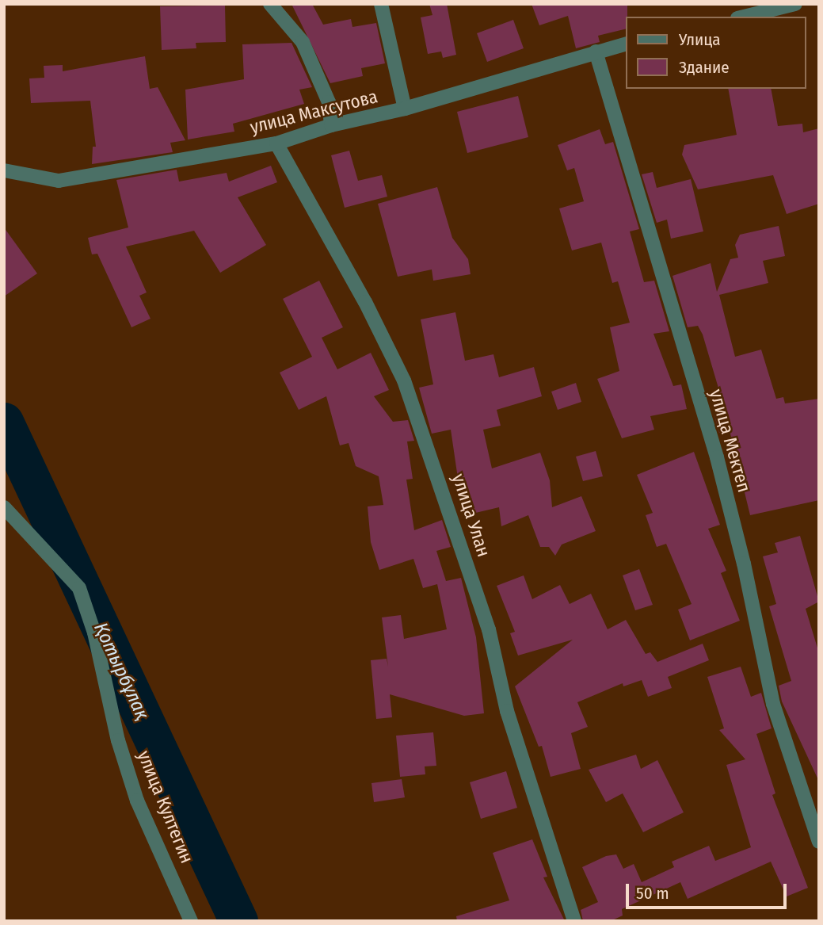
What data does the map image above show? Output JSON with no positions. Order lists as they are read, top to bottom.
{
  "streets": {
    "street": [
      "улица Максутова",
      "улица Мектеп",
      "улица Улан",
      "улица Култегин"
    ]
  },
  "crossings": [
    ["улица Максутова", "улица Мектеп"],
    ["улица Максутова", "улица Улан"]
  ],
  "water": ["Қотырбұлақ"],
  "legend": ["Улица", "Здание"],
  "scale_bar": "50 m"
}
